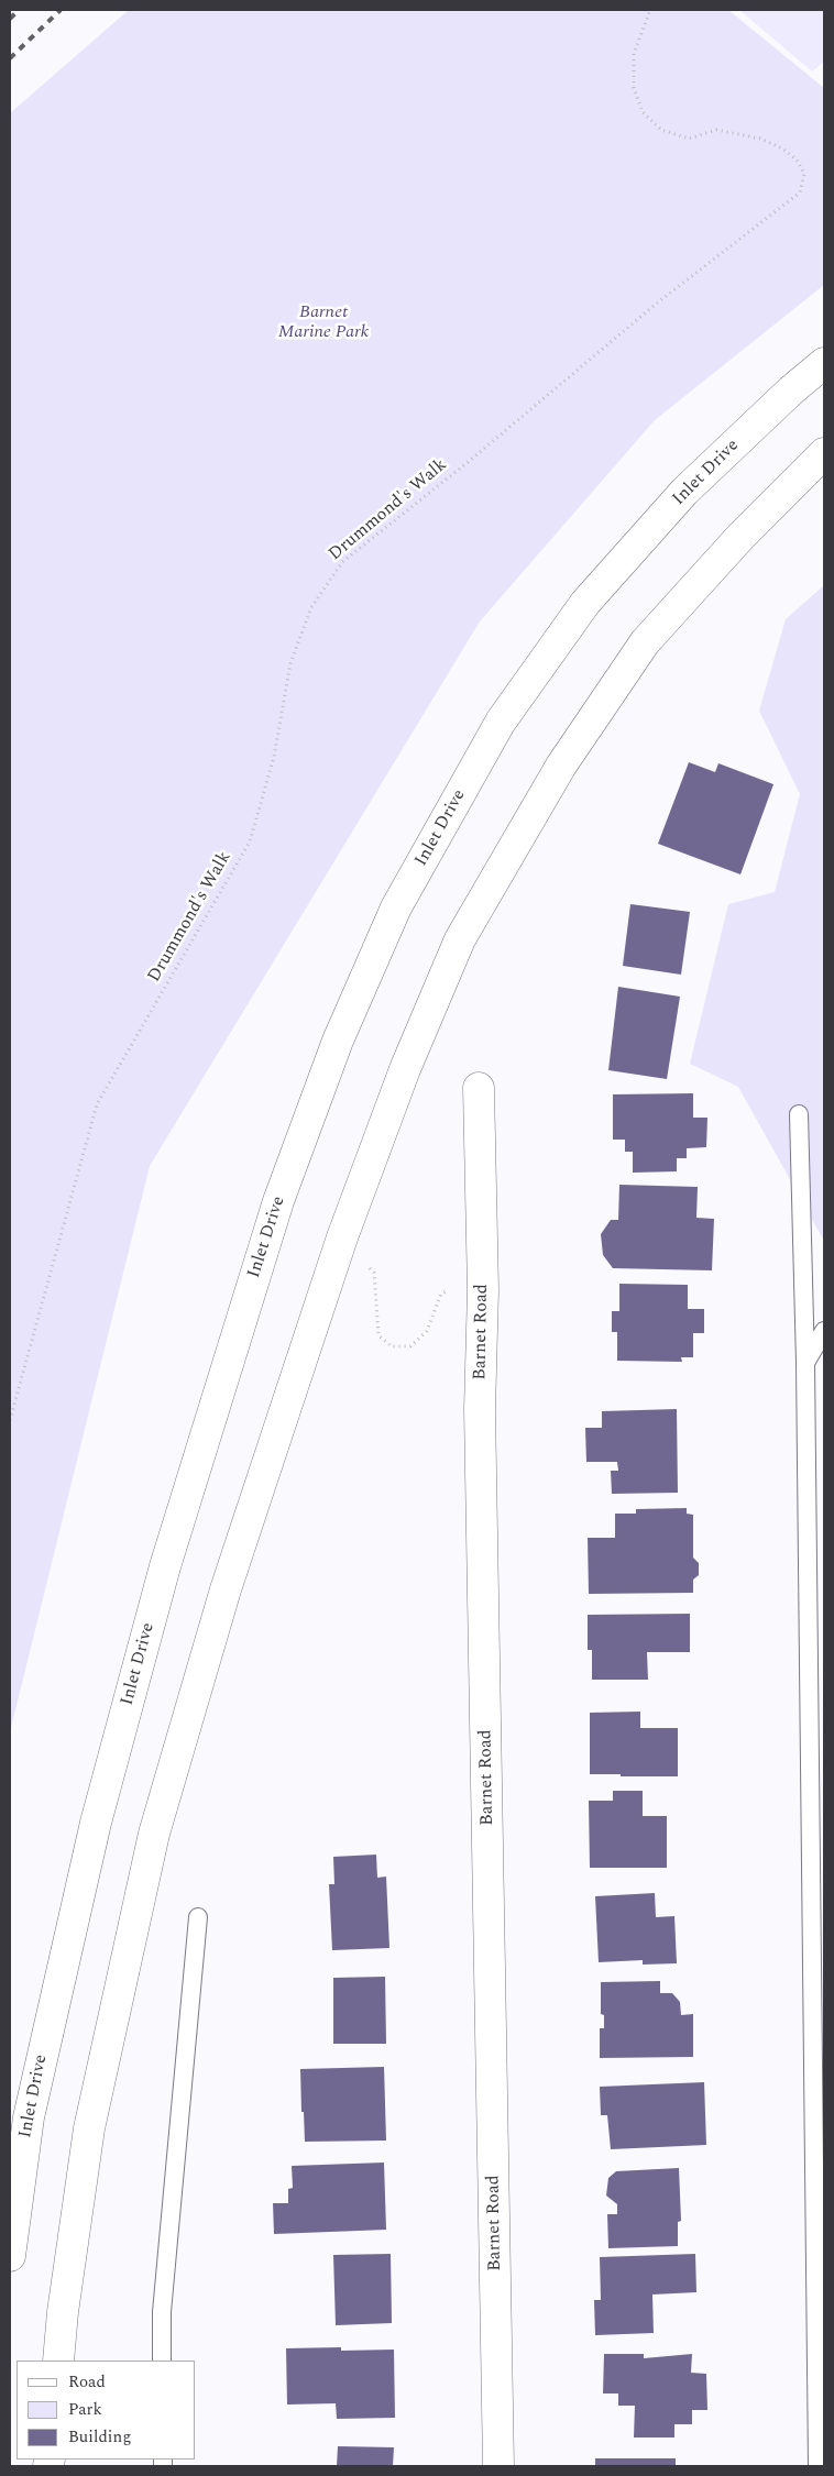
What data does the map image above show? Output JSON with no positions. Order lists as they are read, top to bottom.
{
  "streets": {
    "main road": ["Inlet Drive", "Barnet Road"],
    "path": ["Drummond's Walk"]
  },
  "parks": ["Barnet Marine Park"],
  "legend": ["Road", "Park", "Building"]
}
